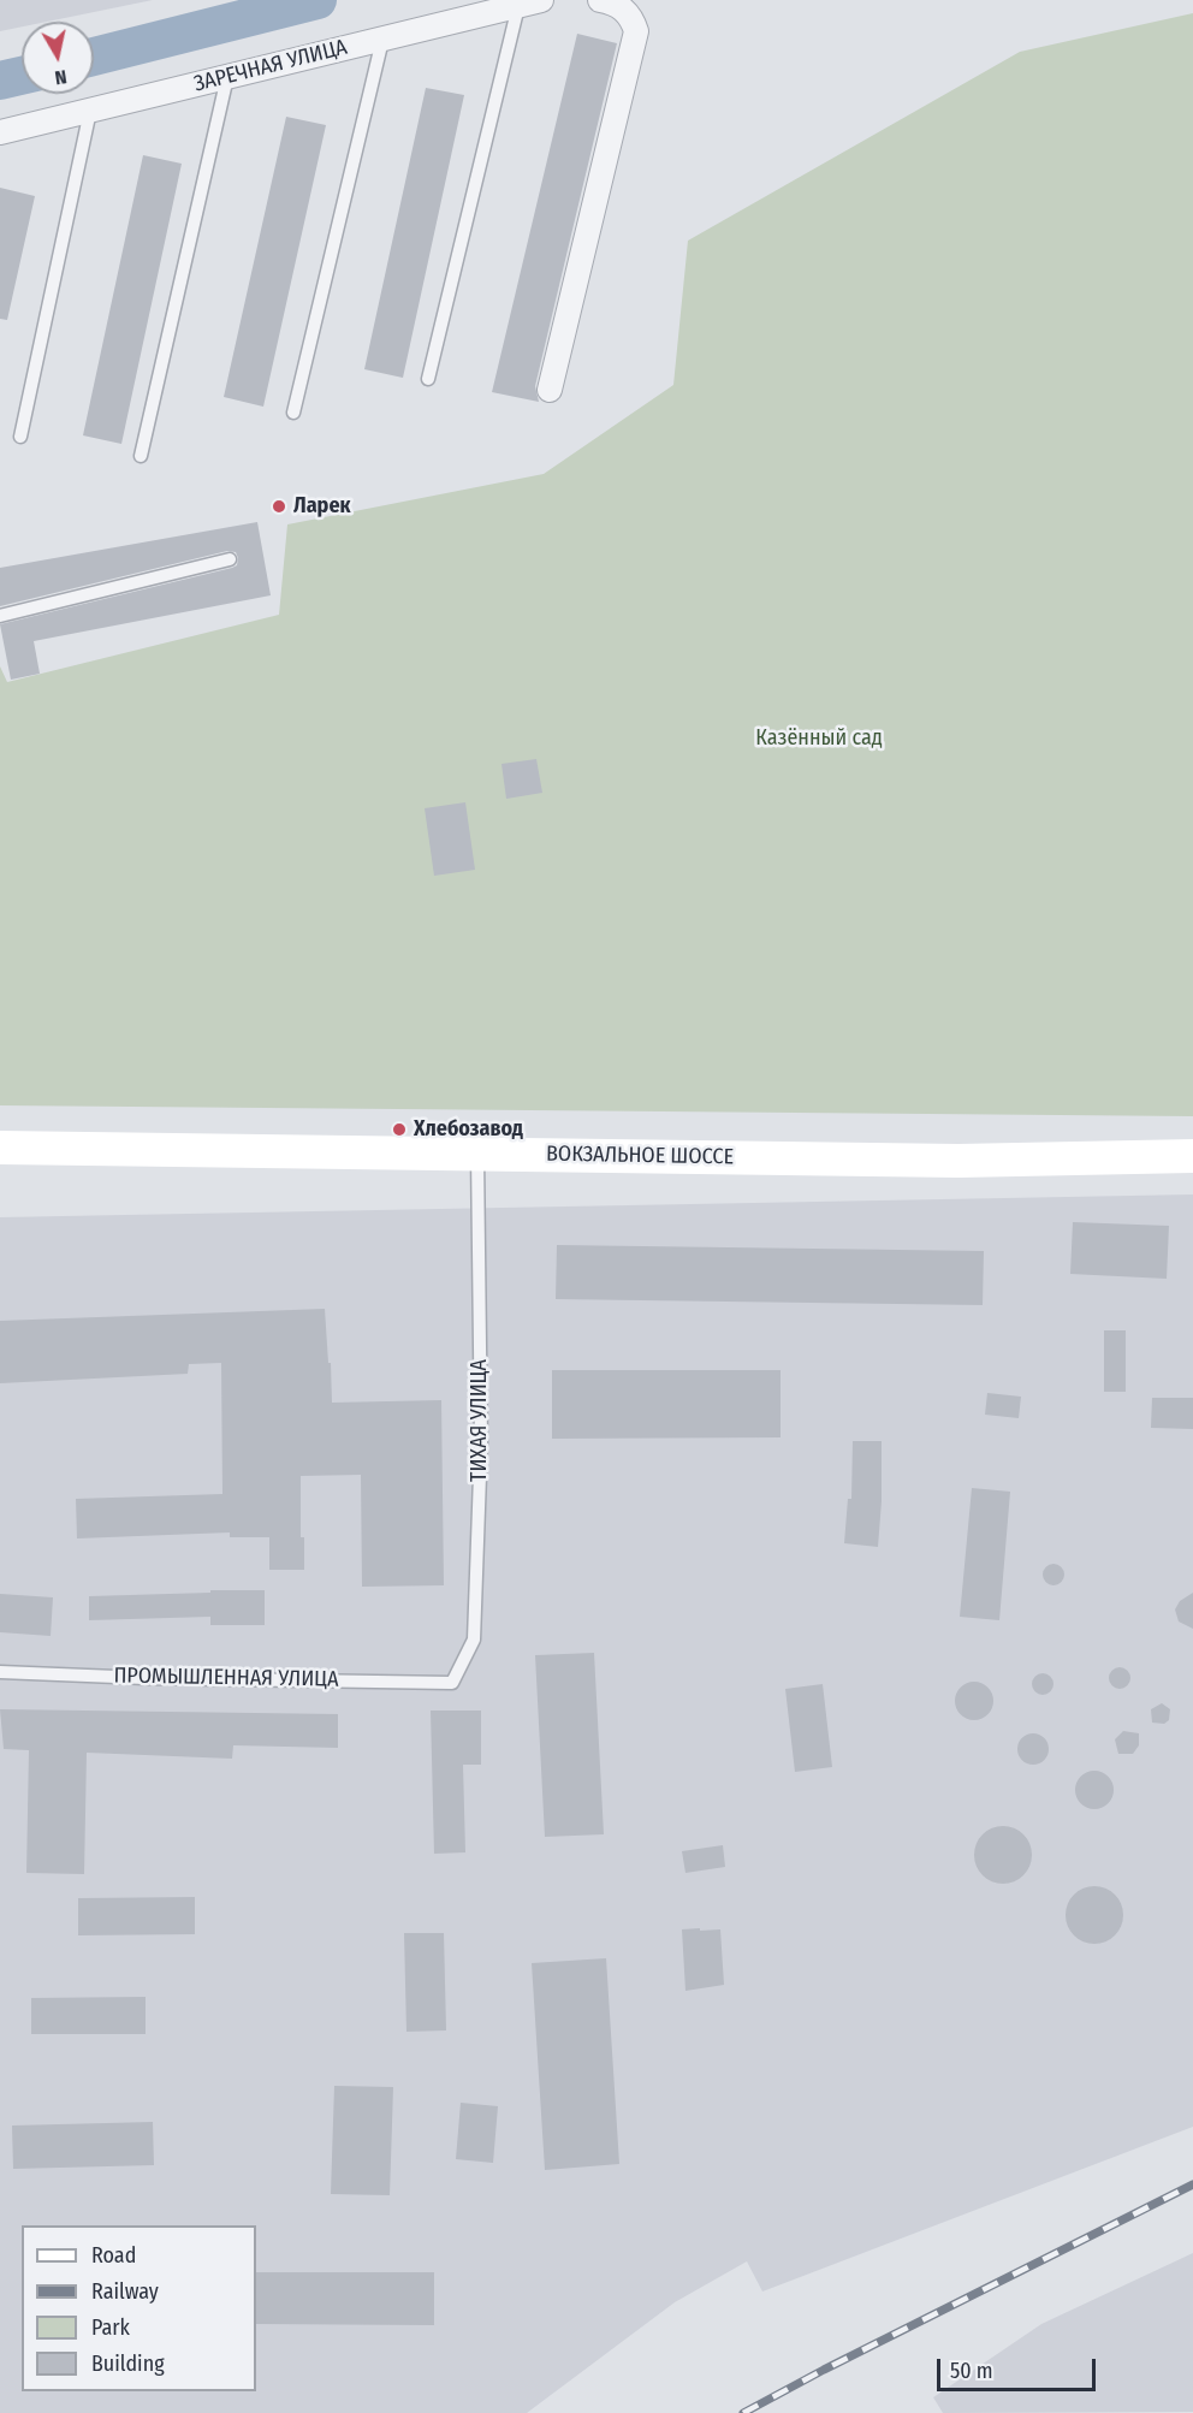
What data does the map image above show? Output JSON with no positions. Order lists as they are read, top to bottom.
{
  "streets": {
    "main road": ["ВОКЗАЛЬНОЕ ШОССЕ"],
    "street": ["ЗАРЕЧНАЯ УЛИЦА"],
    "lane": ["ТИХАЯ УЛИЦА", "ПРОМЫШЛЕННАЯ УЛИЦА"]
  },
  "crossings": [
    ["ВОКЗАЛЬНОЕ ШОССЕ", "ТИХАЯ УЛИЦА"],
    ["ТИХАЯ УЛИЦА", "ПРОМЫШЛЕННАЯ УЛИЦА"]
  ],
  "parks": ["Казённый сад"],
  "places": ["Ларек", "Хлебозавод"],
  "legend": [
    "Road",
    "Railway",
    "Park",
    "Building"
  ],
  "scale_bar": "50 m",
  "north": "bottom"
}
